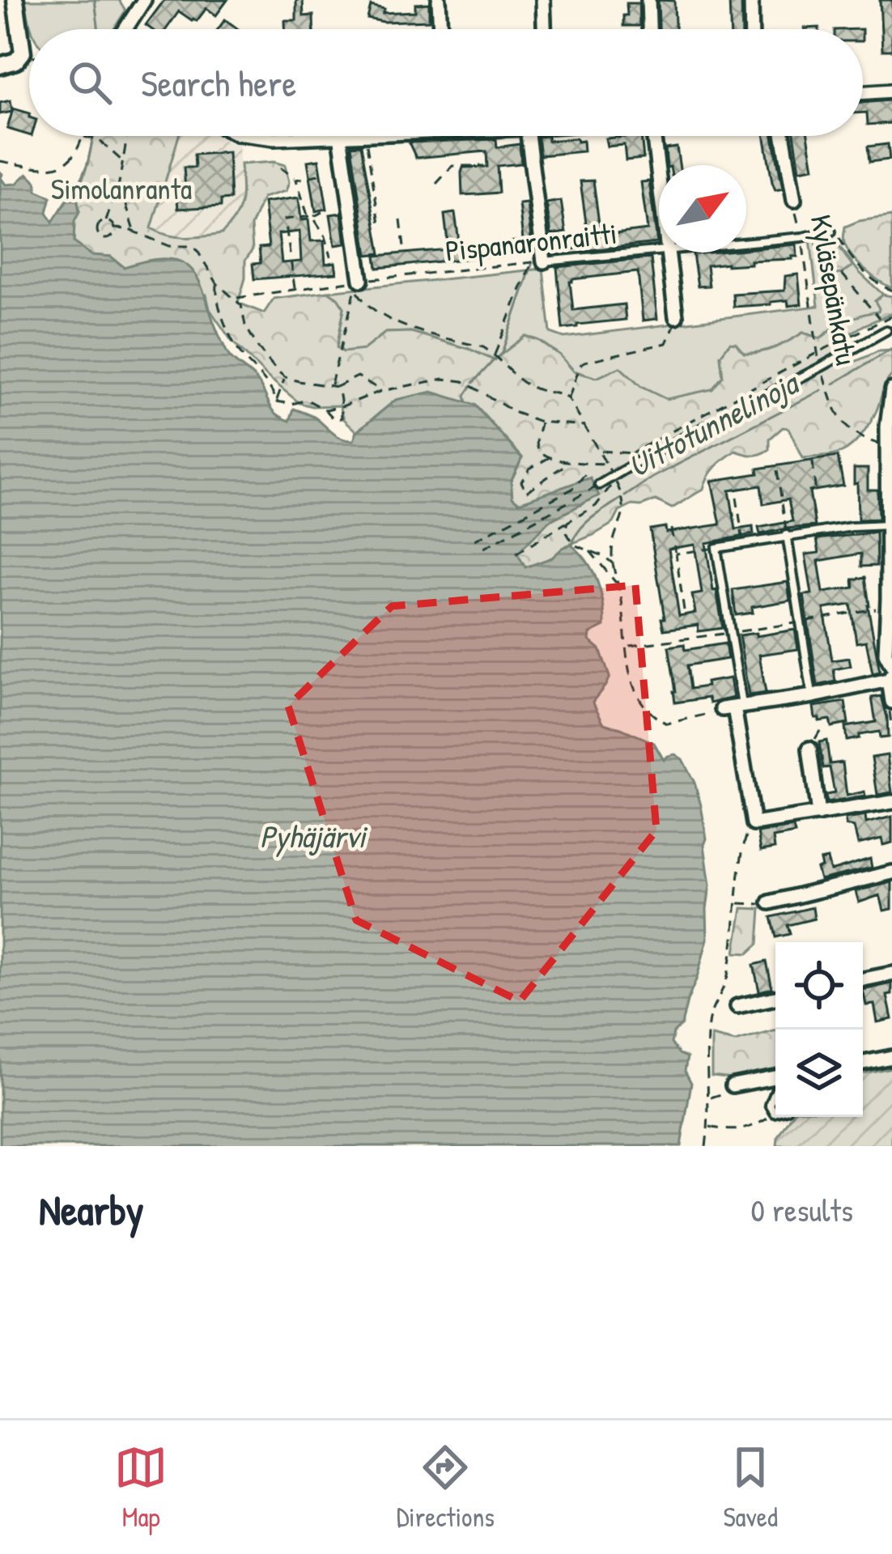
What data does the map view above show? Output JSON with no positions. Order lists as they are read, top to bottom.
{
  "streets": {
    "street": ["Kyläsepänkatu"],
    "lane": ["Pispanaronraitti"]
  },
  "crossings": [
    ["Pispanaronraitti", "Kyläsepänkatu"]
  ],
  "water": ["Uittotunnelinoja", "Pyhäjärvi"],
  "parks": ["Simolanranta"],
  "north": "top right",
  "page": {
    "search": "Search here",
    "heading": ["Nearby", "0 results"],
    "nav": ["Map", "Directions", "Saved"]
  }
}
